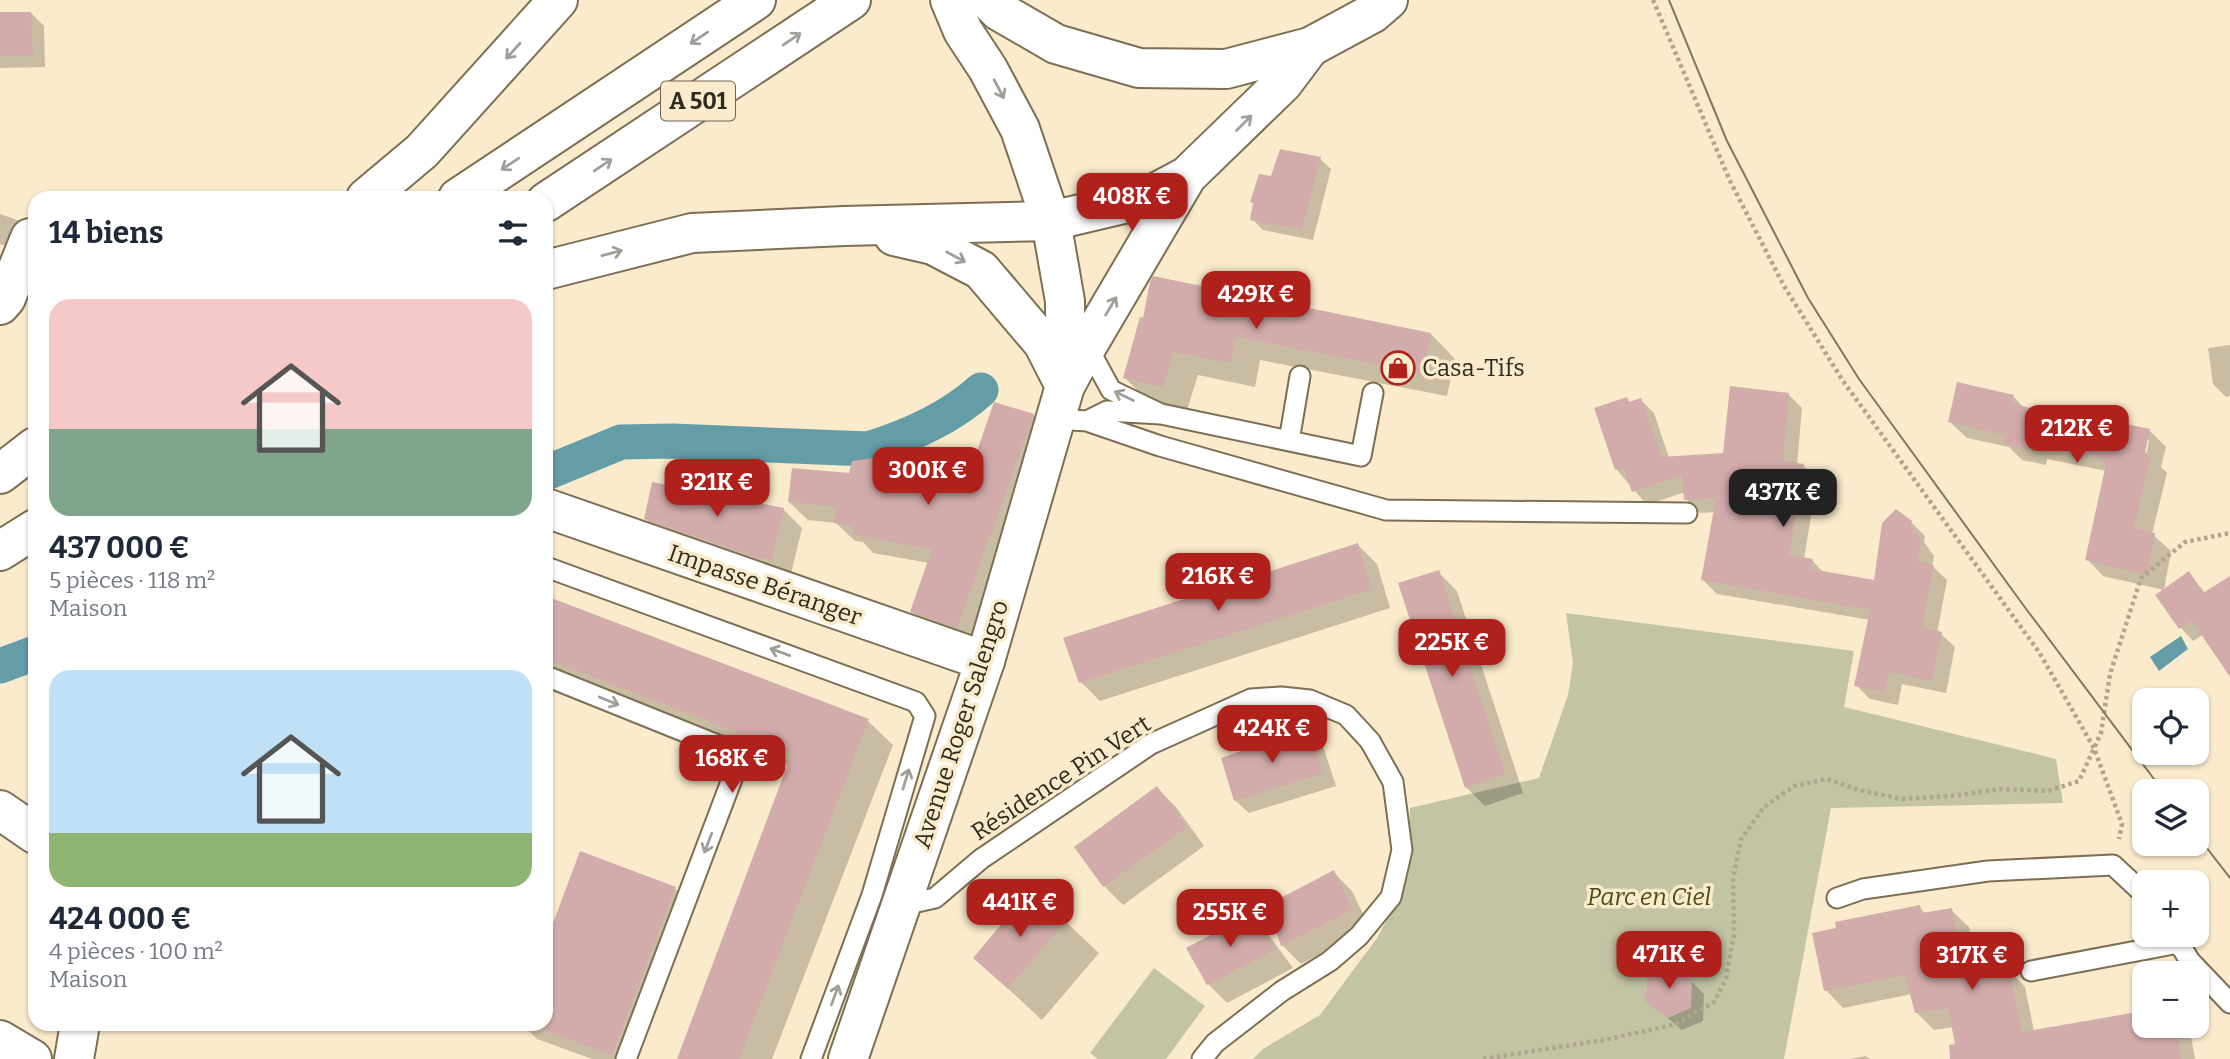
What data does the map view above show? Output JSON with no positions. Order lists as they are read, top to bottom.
{
  "streets": {
    "main road": ["A 501", "Impasse Béranger", "Avenue Roger Salengro"],
    "lane": ["Résidence Pin Vert"]
  },
  "crossings": [
    ["Impasse Béranger", "Avenue Roger Salengro"],
    ["Avenue Roger Salengro", "Résidence Pin Vert"]
  ],
  "parks": ["Parc en Ciel"],
  "places": {
    "shop": ["Casa-Tifs"]
  },
  "page": {
    "price": [
      "408K €",
      "429K €",
      "212K €",
      "300K €",
      "321K €",
      "437K €",
      "216K €",
      "225K €",
      "424K €",
      "168K €",
      "441K €",
      "255K €",
      "471K €",
      "317K €"
    ],
    "heading": "14 biens",
    "list": [
      {
        "name": "437 000 €",
        "note": "5 pièces · 118 m² · Maison"
      },
      {
        "name": "424 000 €",
        "note": "4 pièces · 100 m² · Maison"
      }
    ],
    "map_buttons": ["+", "−"]
  }
}
